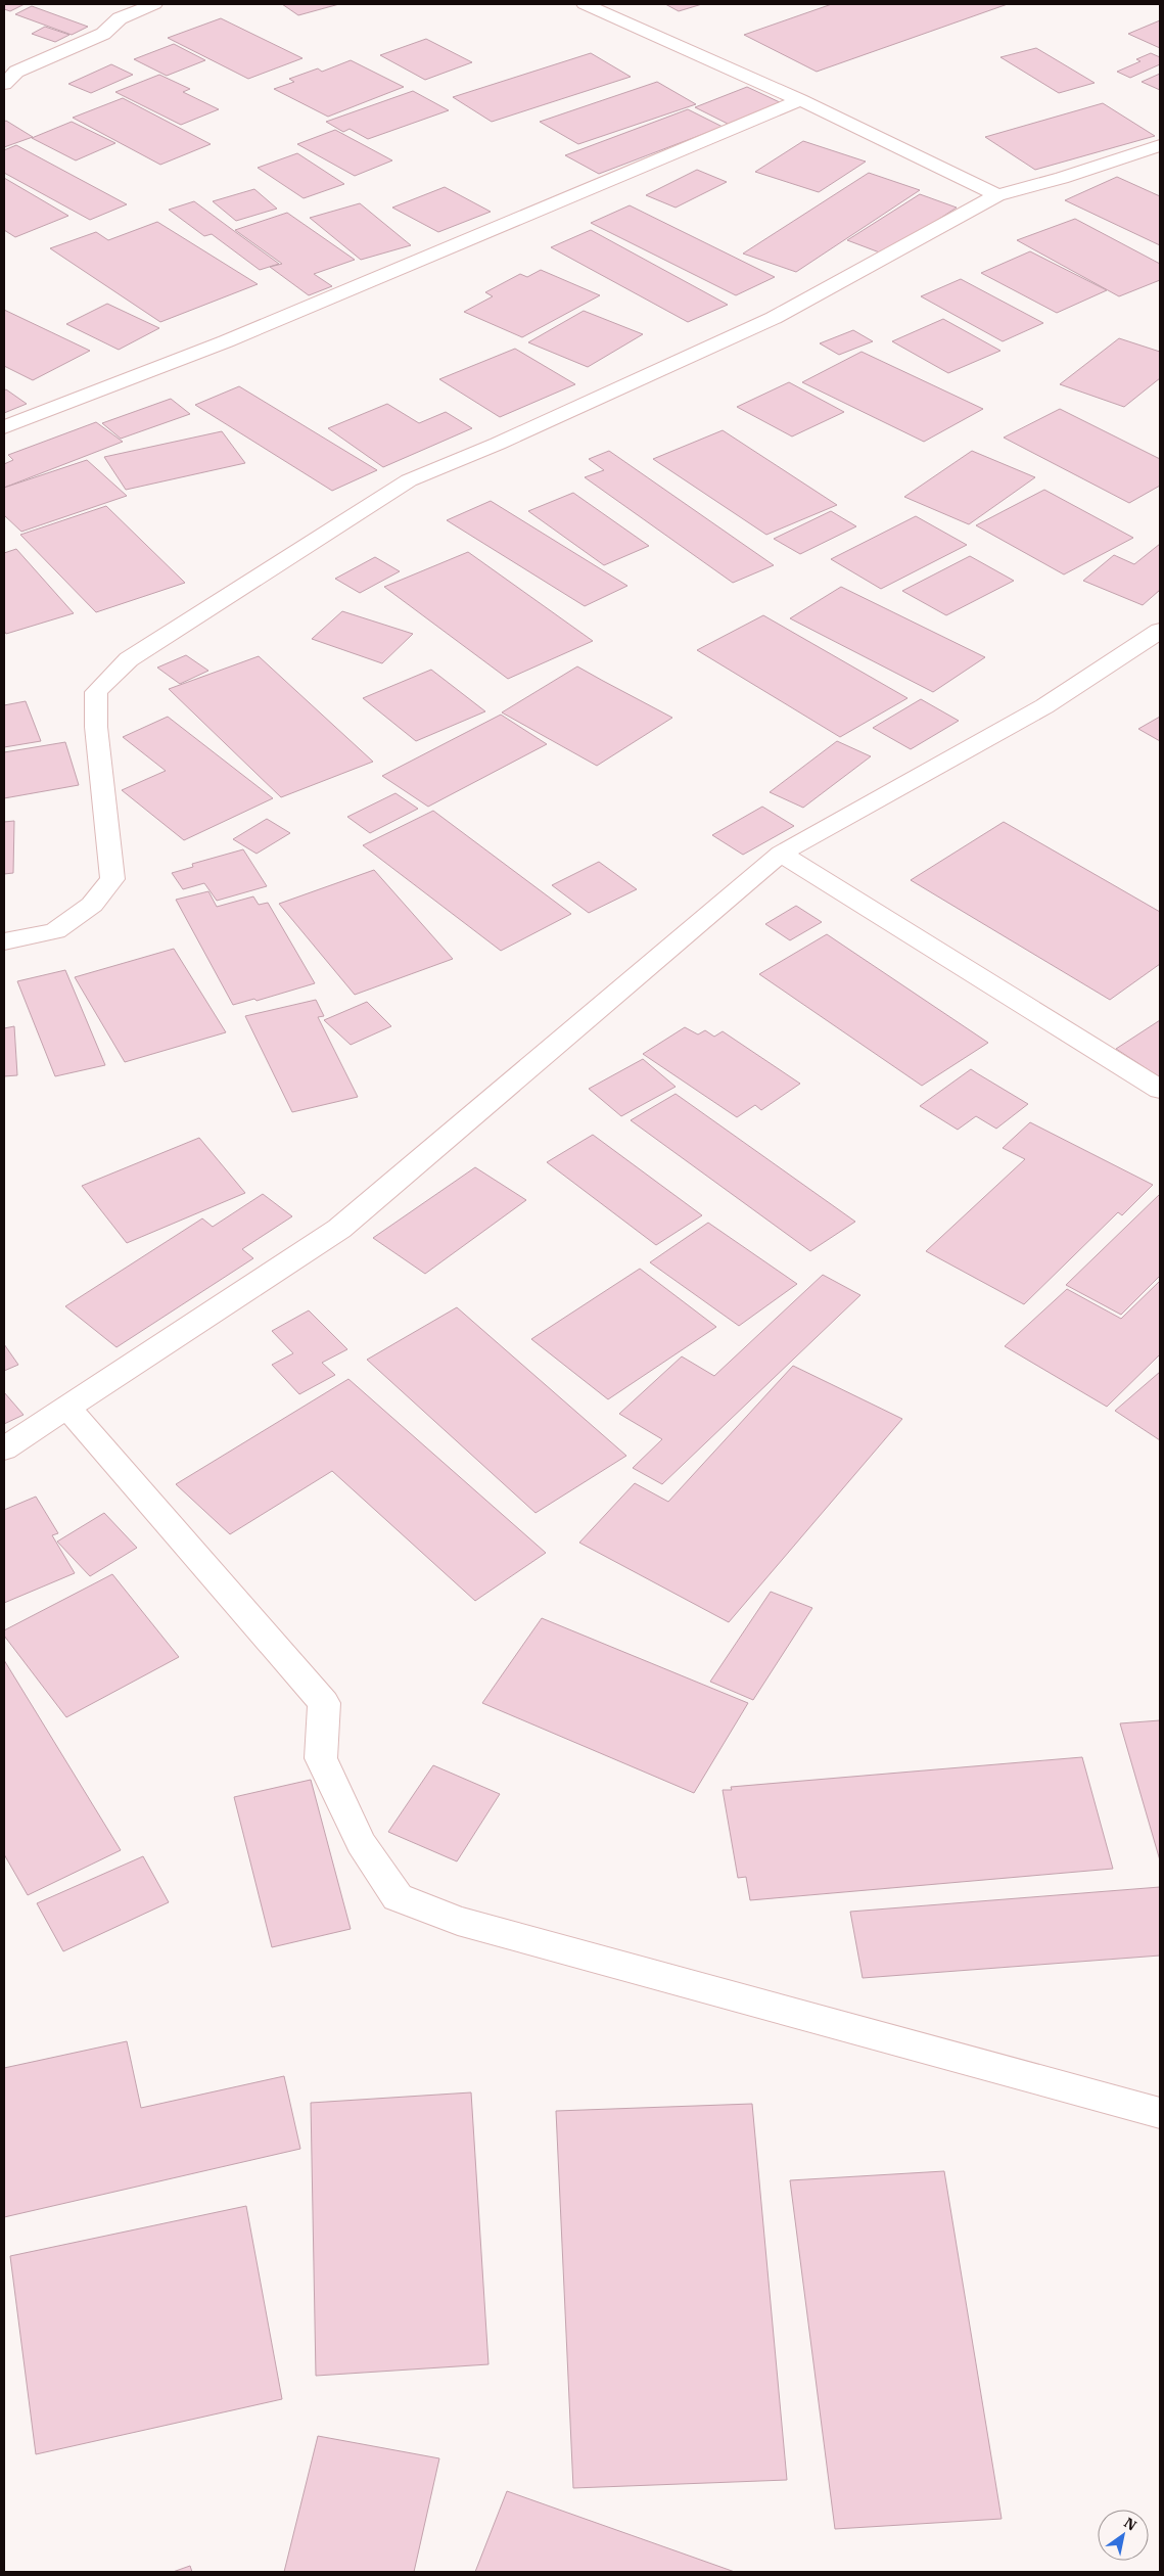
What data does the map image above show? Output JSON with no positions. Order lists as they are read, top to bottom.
{
  "north": "top right"
}
